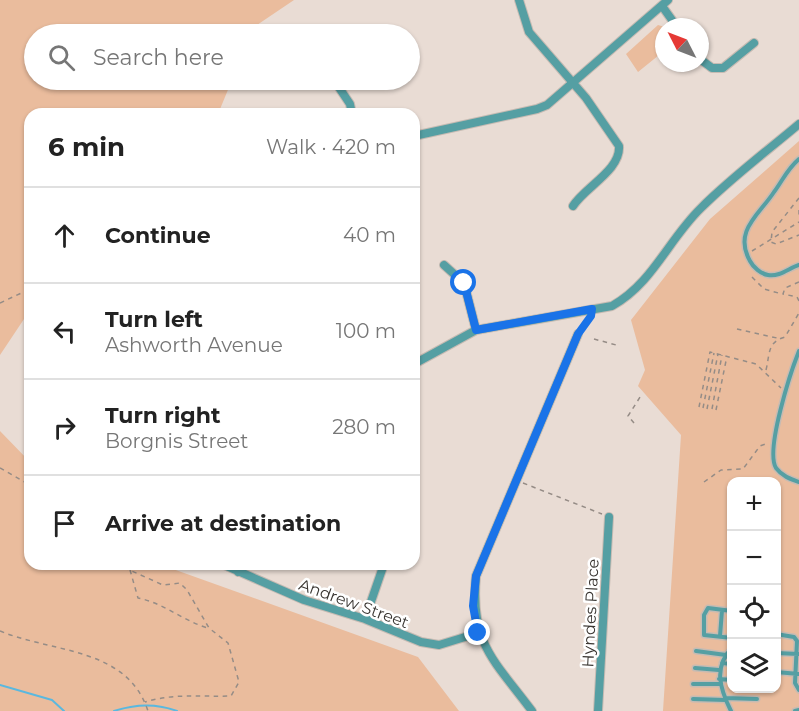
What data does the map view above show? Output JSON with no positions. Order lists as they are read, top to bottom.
{
  "streets": {
    "street": ["Andrew Street", "Hyndes Place"]
  },
  "north": "top left",
  "page": {
    "search": "Search here",
    "heading": ["6 min", "Walk · 420 m"],
    "list": [
      ["Continue", "40 m"],
      ["Turn left", "Ashworth Avenue", "100 m"],
      ["Turn right", "Borgnis Street", "280 m"],
      "Arrive at destination"
    ],
    "map_buttons": ["+", "−"]
  }
}
